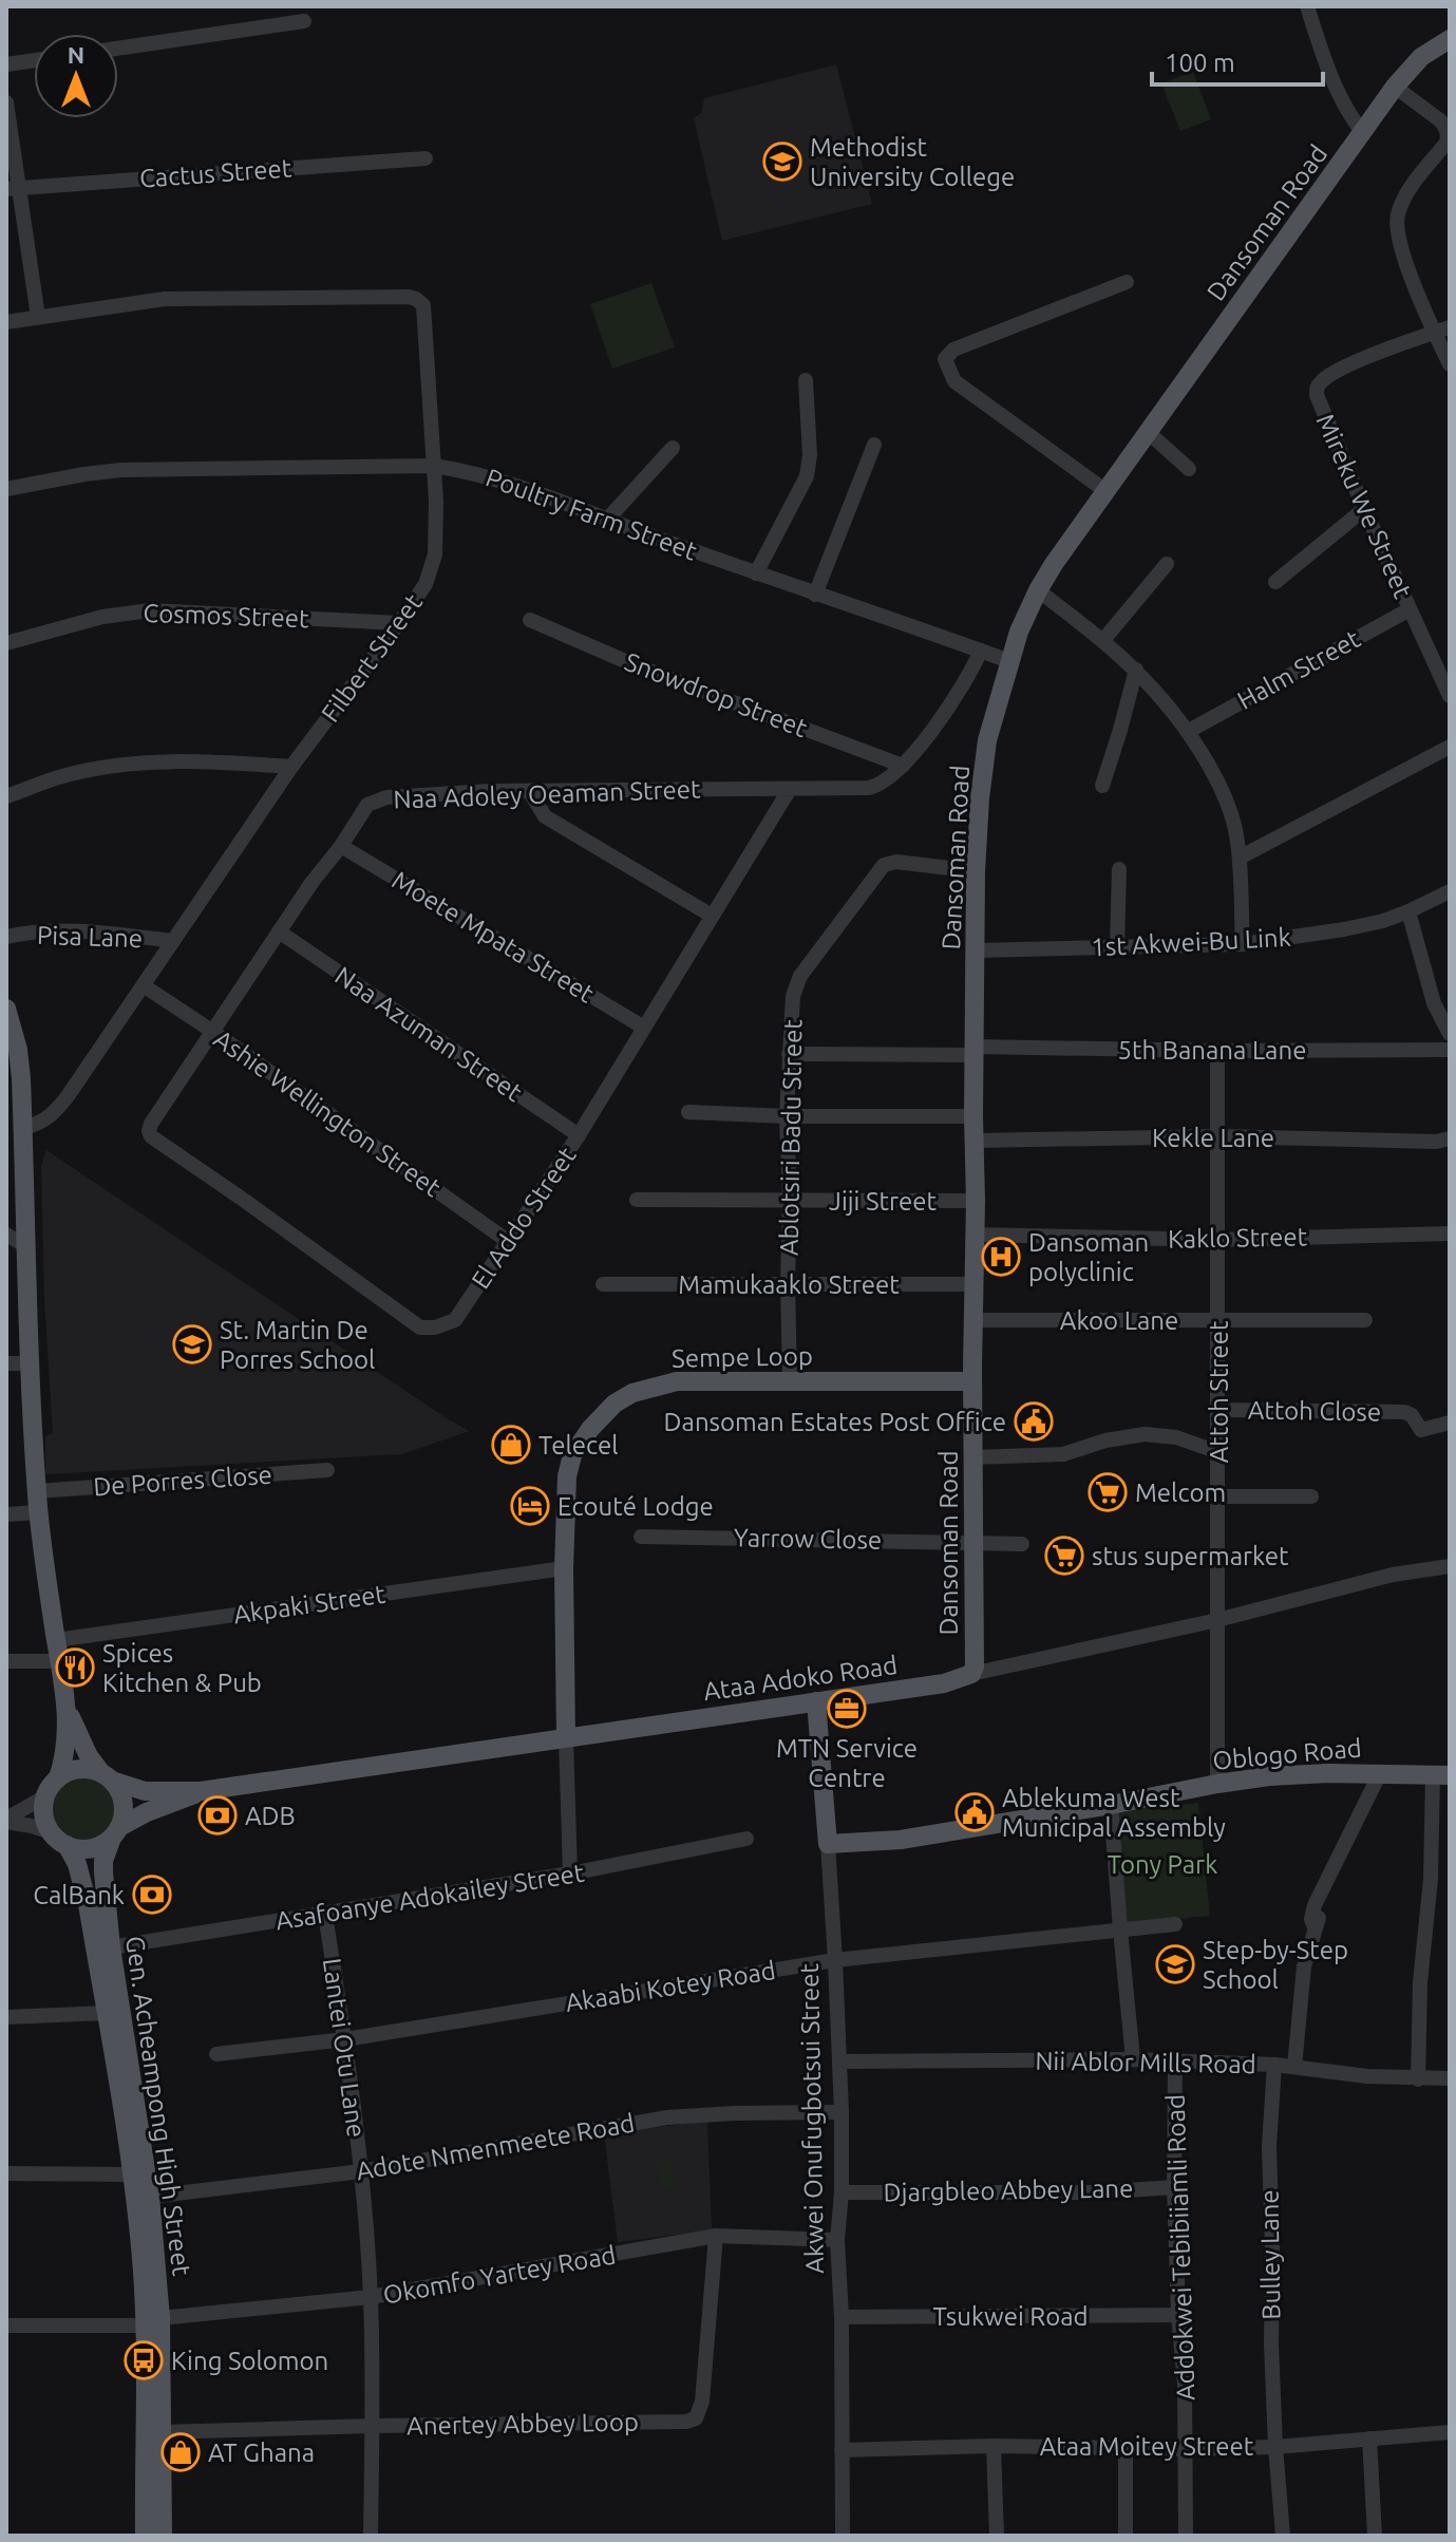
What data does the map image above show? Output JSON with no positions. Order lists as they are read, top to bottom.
{
  "streets": {
    "main road": [
      "Dansoman Road",
      "Sempe Loop",
      "Ataa Adoko Road",
      "Oblogo Road",
      "Gen. Acheampong High Street",
      "Akwei Onufugbotsui Street"
    ],
    "street": [
      "Cactus Street",
      "Mireku We Street",
      "Poultry Farm Street",
      "Cosmos Street",
      "Filbert Street",
      "Halm Street",
      "Snowdrop Street",
      "Naa Adoley Oeaman Street",
      "Pisa Lane",
      "Moete Mpata Street",
      "1st Akwei-Bu Link",
      "Naa Azuman Street",
      "5th Banana Lane",
      "Ashie Wellington Street",
      "Ablotsiri Badu Street",
      "Kekle Lane",
      "Jiji Street",
      "El Addo Street",
      "Kaklo Street",
      "Mamukaaklo Street",
      "Akoo Lane",
      "Attoh Street",
      "Attoh Close",
      "De Porres Close",
      "Yarrow Close",
      "Akpaki Street",
      "Asafoanye Adokailey Street",
      "Akaabi Kotey Road",
      "Lantei Otu Lane",
      "Nii Ablor Mills Road",
      "Adote Nmenmeete Road",
      "Djargbleo Abbey Lane",
      "Addokwei Tebibiiamli Road",
      "Bulley Lane",
      "Okomfo Yartey Road",
      "Tsukwei Road",
      "Anertey Abbey Loop",
      "Ataa Moitey Street"
    ]
  },
  "crossings": [
    ["Dansoman Road", "Poultry Farm Street"],
    ["Dansoman Road", "1st Akwei-Bu Link"],
    ["Dansoman Road", "5th Banana Lane"],
    ["Dansoman Road", "Ablotsiri Badu Street"],
    ["Dansoman Road", "Kekle Lane"],
    ["Dansoman Road", "Jiji Street"],
    ["Dansoman Road", "Kaklo Street"],
    ["Dansoman Road", "Mamukaaklo Street"],
    ["Dansoman Road", "Akoo Lane"],
    ["Dansoman Road", "Sempe Loop"],
    ["Dansoman Road", "Yarrow Close"],
    ["Dansoman Road", "Ataa Adoko Road"],
    ["Mireku We Street", "Halm Street"],
    ["Poultry Farm Street", "Filbert Street"],
    ["Poultry Farm Street", "Naa Adoley Oeaman Street"],
    ["Cosmos Street", "Filbert Street"],
    ["Filbert Street", "Pisa Lane"],
    ["Filbert Street", "Ashie Wellington Street"],
    ["Snowdrop Street", "Naa Adoley Oeaman Street"],
    ["Naa Adoley Oeaman Street", "Moete Mpata Street"],
    ["Naa Adoley Oeaman Street", "Naa Azuman Street"],
    ["Naa Adoley Oeaman Street", "Ashie Wellington Street"],
    ["Naa Adoley Oeaman Street", "El Addo Street"],
    ["Moete Mpata Street", "El Addo Street"],
    ["Naa Azuman Street", "El Addo Street"],
    ["5th Banana Lane", "Ablotsiri Badu Street"],
    ["5th Banana Lane", "Attoh Street"],
    ["Ashie Wellington Street", "El Addo Street"],
    ["Ablotsiri Badu Street", "Jiji Street"],
    ["Ablotsiri Badu Street", "Mamukaaklo Street"],
    ["Ablotsiri Badu Street", "Sempe Loop"],
    ["Kekle Lane", "Attoh Street"],
    ["Kaklo Street", "Attoh Street"],
    ["Akoo Lane", "Attoh Street"],
    ["Sempe Loop", "Akpaki Street"],
    ["Sempe Loop", "Ataa Adoko Road"],
    ["Attoh Street", "Attoh Close"],
    ["Attoh Street", "Ataa Adoko Road"],
    ["Attoh Street", "Oblogo Road"],
    ["Ataa Adoko Road", "Gen. Acheampong High Street"],
    ["Ataa Adoko Road", "Akwei Onufugbotsui Street"],
    ["Oblogo Road", "Akwei Onufugbotsui Street"],
    ["Asafoanye Adokailey Street", "Lantei Otu Lane"],
    ["Asafoanye Adokailey Street", "Gen. Acheampong High Street"],
    ["Akaabi Kotey Road", "Lantei Otu Lane"],
    ["Akaabi Kotey Road", "Akwei Onufugbotsui Street"],
    ["Lantei Otu Lane", "Adote Nmenmeete Road"],
    ["Lantei Otu Lane", "Okomfo Yartey Road"],
    ["Lantei Otu Lane", "Anertey Abbey Loop"],
    ["Nii Ablor Mills Road", "Akwei Onufugbotsui Street"],
    ["Nii Ablor Mills Road", "Addokwei Tebibiiamli Road"],
    ["Nii Ablor Mills Road", "Bulley Lane"],
    ["Gen. Acheampong High Street", "Adote Nmenmeete Road"],
    ["Gen. Acheampong High Street", "Okomfo Yartey Road"],
    ["Gen. Acheampong High Street", "Anertey Abbey Loop"],
    ["Akwei Onufugbotsui Street", "Adote Nmenmeete Road"],
    ["Akwei Onufugbotsui Street", "Djargbleo Abbey Lane"],
    ["Akwei Onufugbotsui Street", "Okomfo Yartey Road"],
    ["Akwei Onufugbotsui Street", "Tsukwei Road"],
    ["Akwei Onufugbotsui Street", "Ataa Moitey Street"],
    ["Djargbleo Abbey Lane", "Addokwei Tebibiiamli Road"],
    ["Addokwei Tebibiiamli Road", "Tsukwei Road"],
    ["Addokwei Tebibiiamli Road", "Ataa Moitey Street"],
    ["Bulley Lane", "Ataa Moitey Street"],
    ["Okomfo Yartey Road", "Anertey Abbey Loop"]
  ],
  "parks": ["Tony Park"],
  "places": {
    "school or university": ["Methodist University College", "St. Martin De Porres School", "Step-by-Step School"],
    "hospital": ["Dansoman polyclinic"],
    "public building": ["Dansoman Estates Post Office", "Ablekuma West Municipal Assembly"],
    "shop": ["Telecel", "AT Ghana"],
    "supermarket": ["Melcom", "stus supermarket"],
    "hotel": ["Ecouté Lodge"],
    "restaurant": ["Spices Kitchen & Pub"],
    "office": ["MTN Service Centre"],
    "bank": ["ADB", "CalBank"],
    "bus stop": ["King Solomon"]
  },
  "scale_bar": "100 m",
  "north": "top"
}
